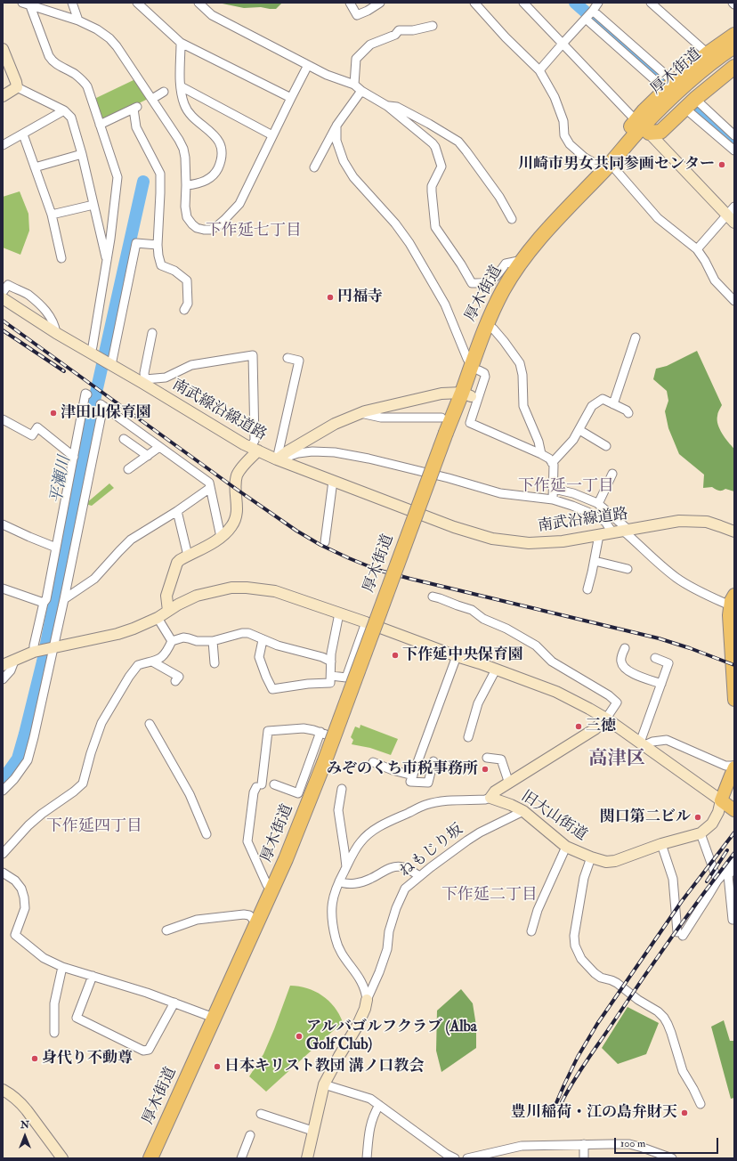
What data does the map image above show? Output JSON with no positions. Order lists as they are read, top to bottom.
{
  "streets": {
    "highway": ["厚木街道"],
    "street": [
      "南武線沿線道路",
      "南武沿線道路",
      "旧大山街道",
      "ねもじり坂"
    ]
  },
  "crossings": [
    ["南武線沿線道路", "南武沿線道路"],
    ["旧大山街道", "ねもじり坂"]
  ],
  "districts": [
    "下作延七丁目",
    "下作延一丁目",
    "高津区",
    "下作延四丁目",
    "下作延二丁目"
  ],
  "water": ["平瀬川"],
  "places": [
    "川崎市男女共同参画センター",
    "円福寺",
    "津田山保育園",
    "下作延中央保育園",
    "三徳",
    "みぞのくち市税事務所",
    "関口第二ビル",
    "アルバゴルフクラブ (Alba Golf Club)",
    "身代り不動尊",
    "日本キリスト教団 溝ノ口教会",
    "豊川稲荷・江の島弁財天"
  ],
  "scale_bar": "100 m",
  "north": "top"
}
